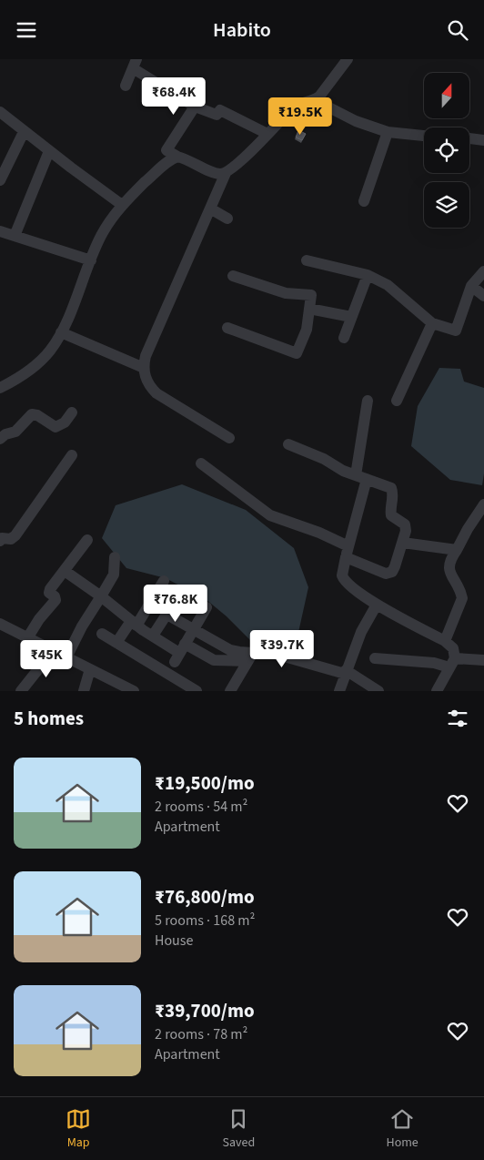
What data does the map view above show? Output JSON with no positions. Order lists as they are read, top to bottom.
{
  "north": "top",
  "page": {
    "header": "Habito",
    "price": [
      "₹68.4K",
      "₹19.5K",
      "₹76.8K",
      "₹39.7K",
      "₹45K"
    ],
    "heading": "5 homes",
    "list": [
      {
        "name": "₹19,500/mo",
        "note": "2 rooms · 54 m² · Apartment"
      },
      {
        "name": "₹76,800/mo",
        "note": "5 rooms · 168 m² · House"
      },
      {
        "name": "₹39,700/mo",
        "note": "2 rooms · 78 m² · Apartment"
      }
    ],
    "tabs": ["Map", "Saved", "Home"]
  }
}
